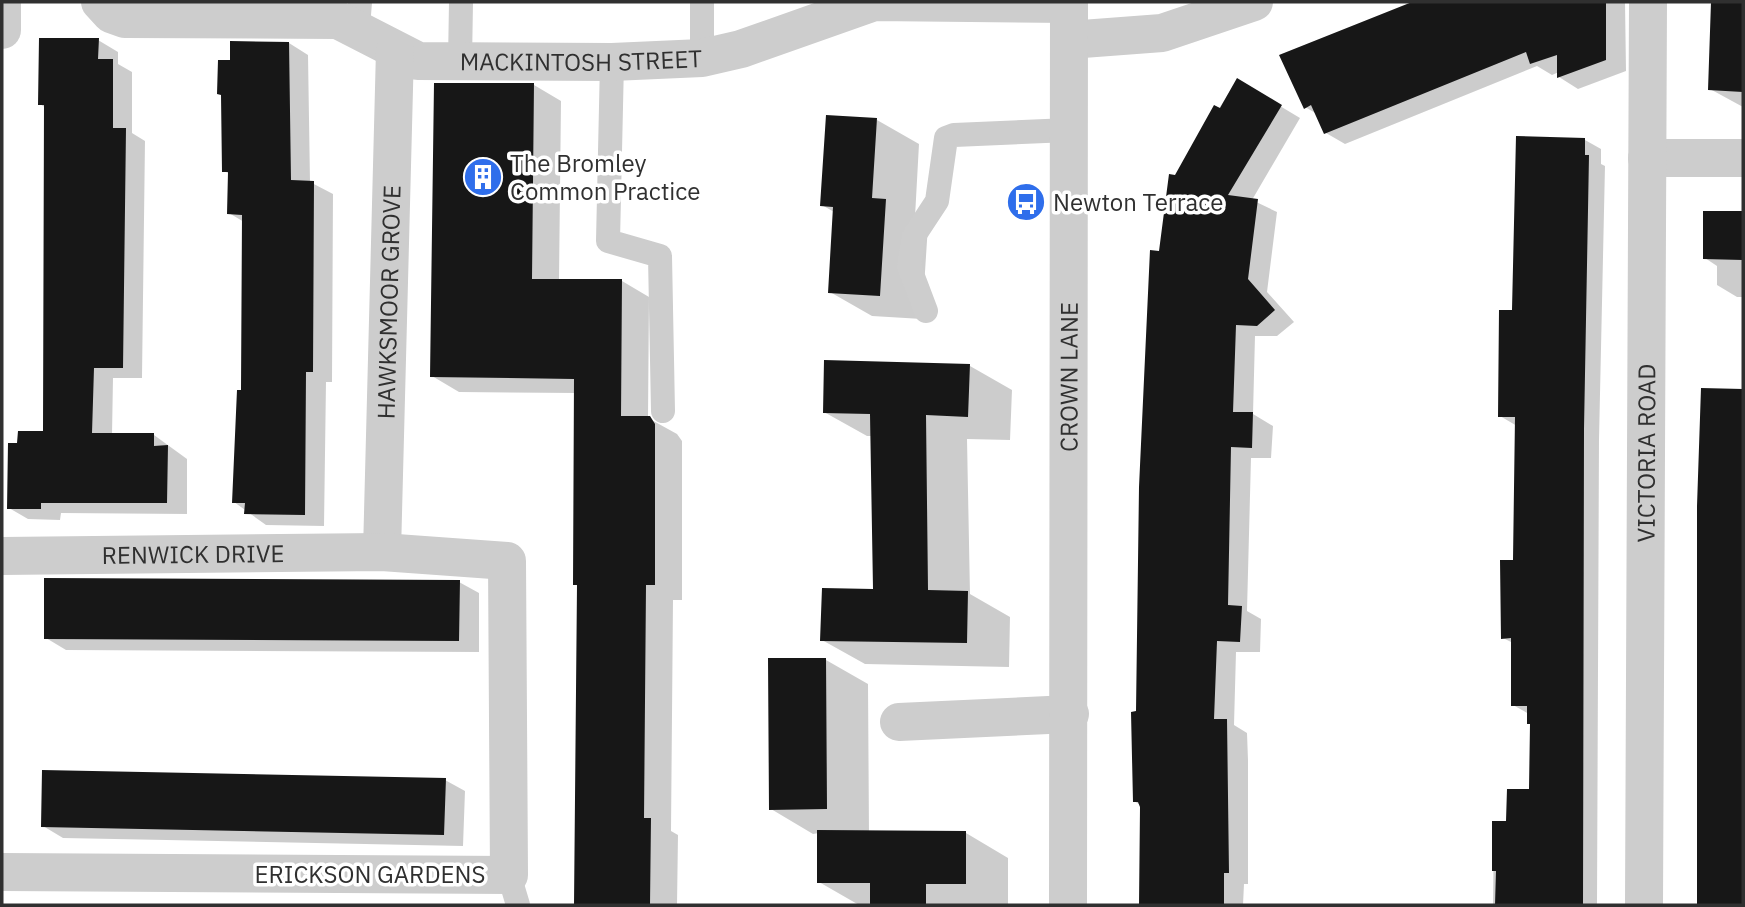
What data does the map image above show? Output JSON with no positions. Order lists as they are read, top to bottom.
{
  "streets": {
    "street": [
      "MACKINTOSH STREET",
      "HAWKSMOOR GROVE",
      "CROWN LANE",
      "VICTORIA ROAD",
      "RENWICK DRIVE",
      "ERICKSON GARDENS"
    ]
  },
  "crossings": [
    ["MACKINTOSH STREET", "HAWKSMOOR GROVE"],
    ["MACKINTOSH STREET", "CROWN LANE"],
    ["HAWKSMOOR GROVE", "RENWICK DRIVE"],
    ["HAWKSMOOR GROVE", "ERICKSON GARDENS"],
    ["RENWICK DRIVE", "ERICKSON GARDENS"]
  ],
  "places": {
    "building": ["The Bromley Common Practice"],
    "bus stop": ["Newton Terrace"]
  }
}
